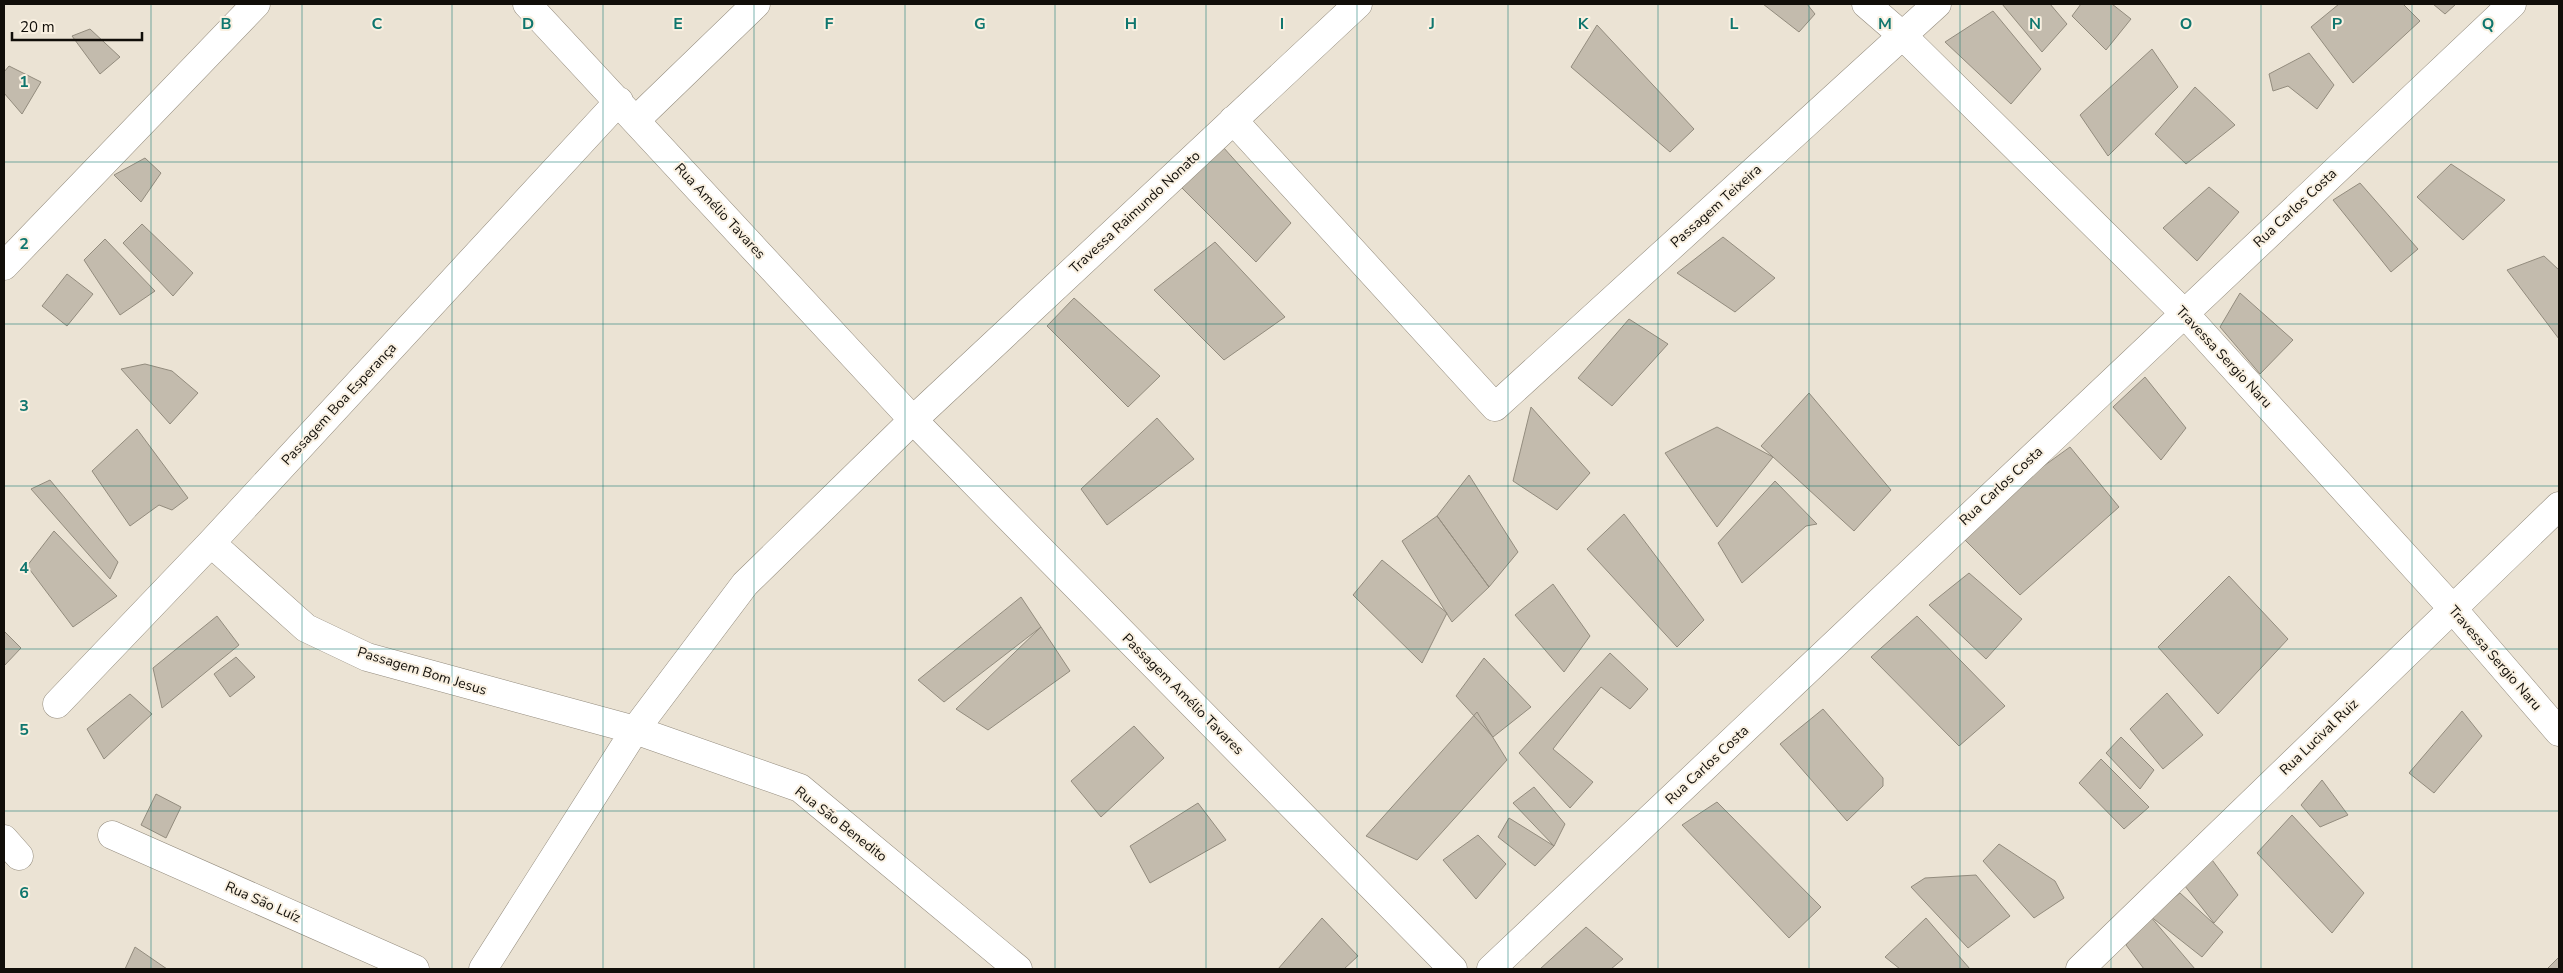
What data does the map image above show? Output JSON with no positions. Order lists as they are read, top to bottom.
{
  "streets": {
    "street": [
      "Passagem Teixeira",
      "Rua Carlos Costa",
      "Rua Amélio Tavares",
      "Travessa Raimundo Nonato",
      "Travessa Sergio Naru",
      "Passagem Boa Esperança",
      "Passagem Bom Jesus",
      "Passagem Amélio Tavares",
      "Rua Lucival Ruiz",
      "Rua São Benedito",
      "Rua São Luíz"
    ]
  },
  "crossings": [
    ["Passagem Teixeira", "Travessa Raimundo Nonato"],
    ["Passagem Teixeira", "Travessa Sergio Naru"],
    ["Rua Carlos Costa", "Travessa Sergio Naru"],
    ["Rua Amélio Tavares", "Travessa Raimundo Nonato"],
    ["Rua Amélio Tavares", "Passagem Boa Esperança"],
    ["Rua Amélio Tavares", "Passagem Amélio Tavares"],
    ["Travessa Raimundo Nonato", "Passagem Bom Jesus"],
    ["Travessa Raimundo Nonato", "Passagem Amélio Tavares"],
    ["Travessa Raimundo Nonato", "Rua São Benedito"],
    ["Travessa Sergio Naru", "Rua Lucival Ruiz"],
    ["Passagem Boa Esperança", "Passagem Bom Jesus"],
    ["Passagem Bom Jesus", "Rua São Benedito"]
  ],
  "scale_bar": "20 m",
  "grid": {
    "columns": [
      "B",
      "C",
      "D",
      "E",
      "F",
      "G",
      "H",
      "I",
      "J",
      "K",
      "L",
      "M",
      "N",
      "O",
      "P",
      "Q"
    ],
    "rows": [
      "1",
      "2",
      "3",
      "4",
      "5",
      "6"
    ]
  }
}
